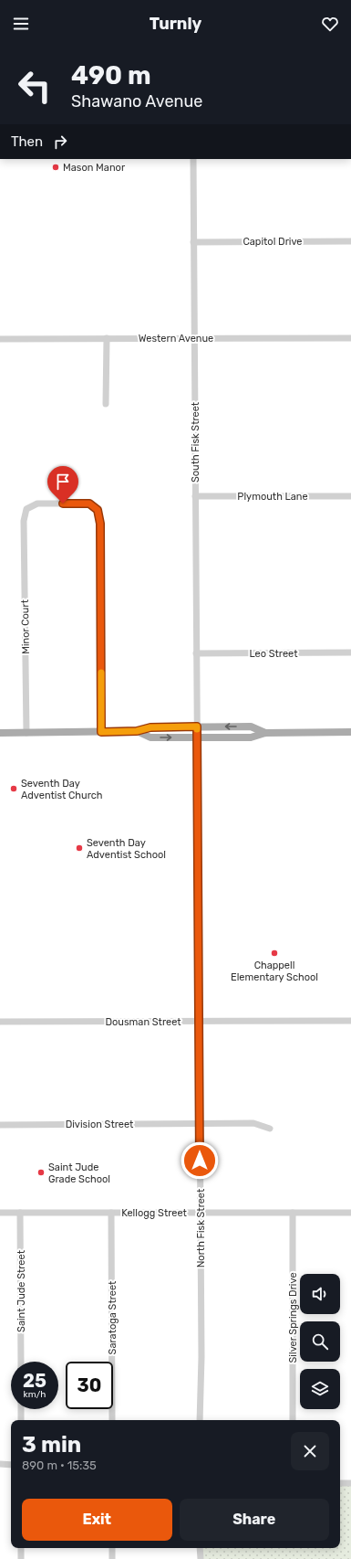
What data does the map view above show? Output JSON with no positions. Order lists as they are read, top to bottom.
{
  "streets": {
    "street": [
      "Capitol Drive",
      "Western Avenue",
      "South Fisk Street",
      "Plymouth Lane",
      "Minor Court",
      "Leo Street",
      "Dousman Street",
      "Division Street",
      "Kellogg Street",
      "North Fisk Street",
      "Saint Jude Street",
      "Saratoga Street",
      "Silver Springs Drive"
    ]
  },
  "crossings": [
    ["Capitol Drive", "South Fisk Street"],
    ["Western Avenue", "South Fisk Street"],
    ["South Fisk Street", "Plymouth Lane"],
    ["South Fisk Street", "Leo Street"],
    ["South Fisk Street", "North Fisk Street"],
    ["Dousman Street", "North Fisk Street"],
    ["Division Street", "North Fisk Street"],
    ["Kellogg Street", "North Fisk Street"],
    ["Kellogg Street", "Saint Jude Street"],
    ["Kellogg Street", "Saratoga Street"],
    ["Kellogg Street", "Silver Springs Drive"]
  ],
  "places": [
    "Mason Manor",
    "Seventh Day Adventist Church",
    "Seventh Day Adventist School",
    "Chappell Elementary School",
    "Saint Jude Grade School"
  ],
  "page": {
    "header": "Turnly",
    "turn": ["490 m", "Shawano Avenue"],
    "then": "Then",
    "speed": "25 km/h",
    "limit": "30",
    "heading": ["3 min", "890 m · 15:35"],
    "buttons": ["Exit", "Share"]
  }
}
